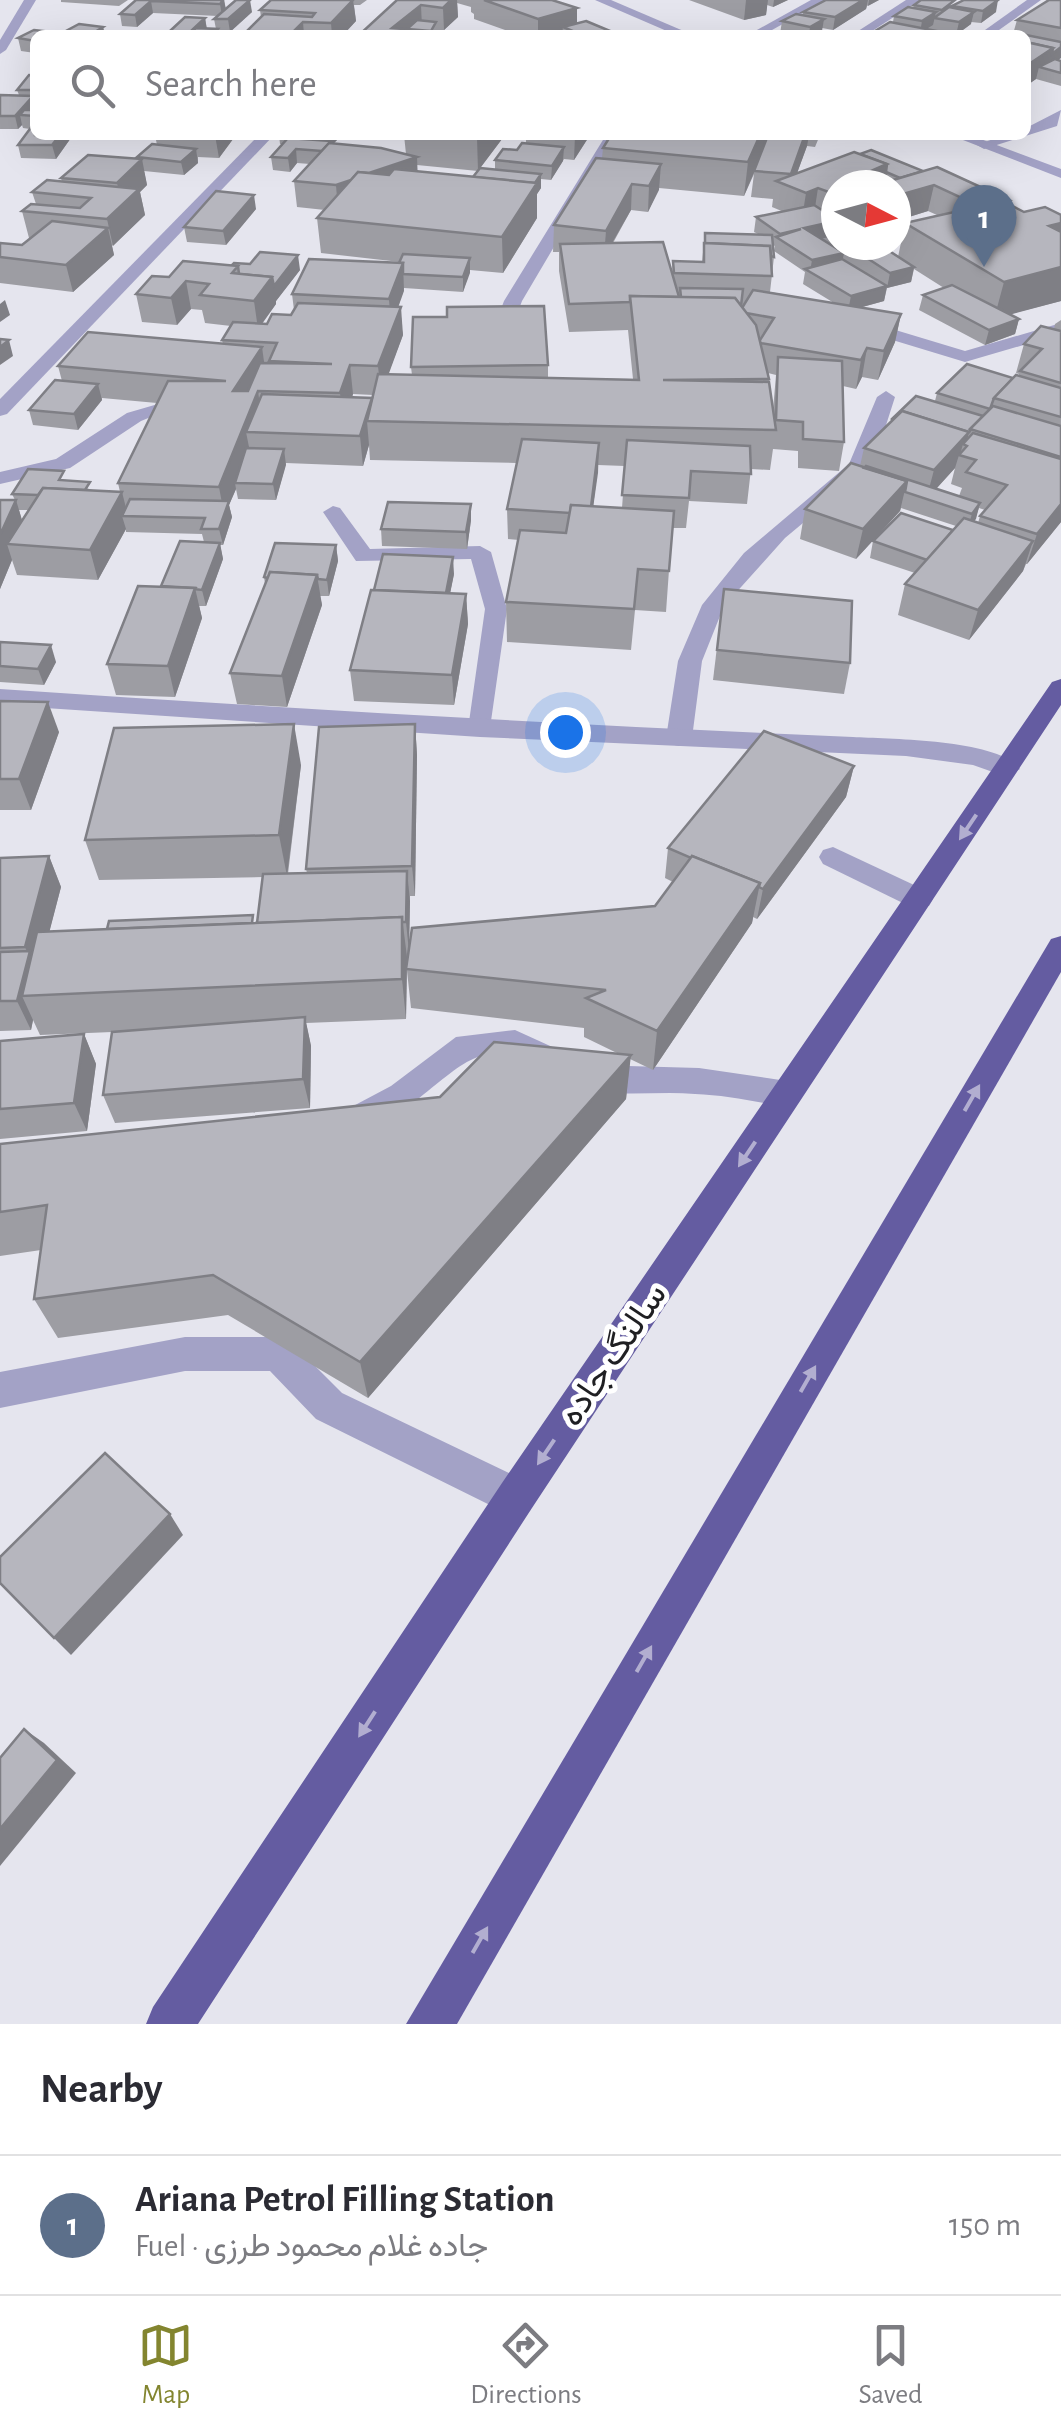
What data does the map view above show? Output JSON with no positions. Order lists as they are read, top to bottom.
{
  "streets": {
    "highway": ["سالنگ جاده"]
  },
  "north": "right",
  "page": {
    "search": "Search here",
    "pins": "1",
    "heading": "Nearby",
    "list": [
      {
        "mark": "1",
        "name": "Ariana Petrol Filling Station",
        "note": "Fuel · جاده غلام‌ محمود طرزی",
        "value": "150 m"
      }
    ],
    "nav": ["Map", "Directions", "Saved"]
  }
}
